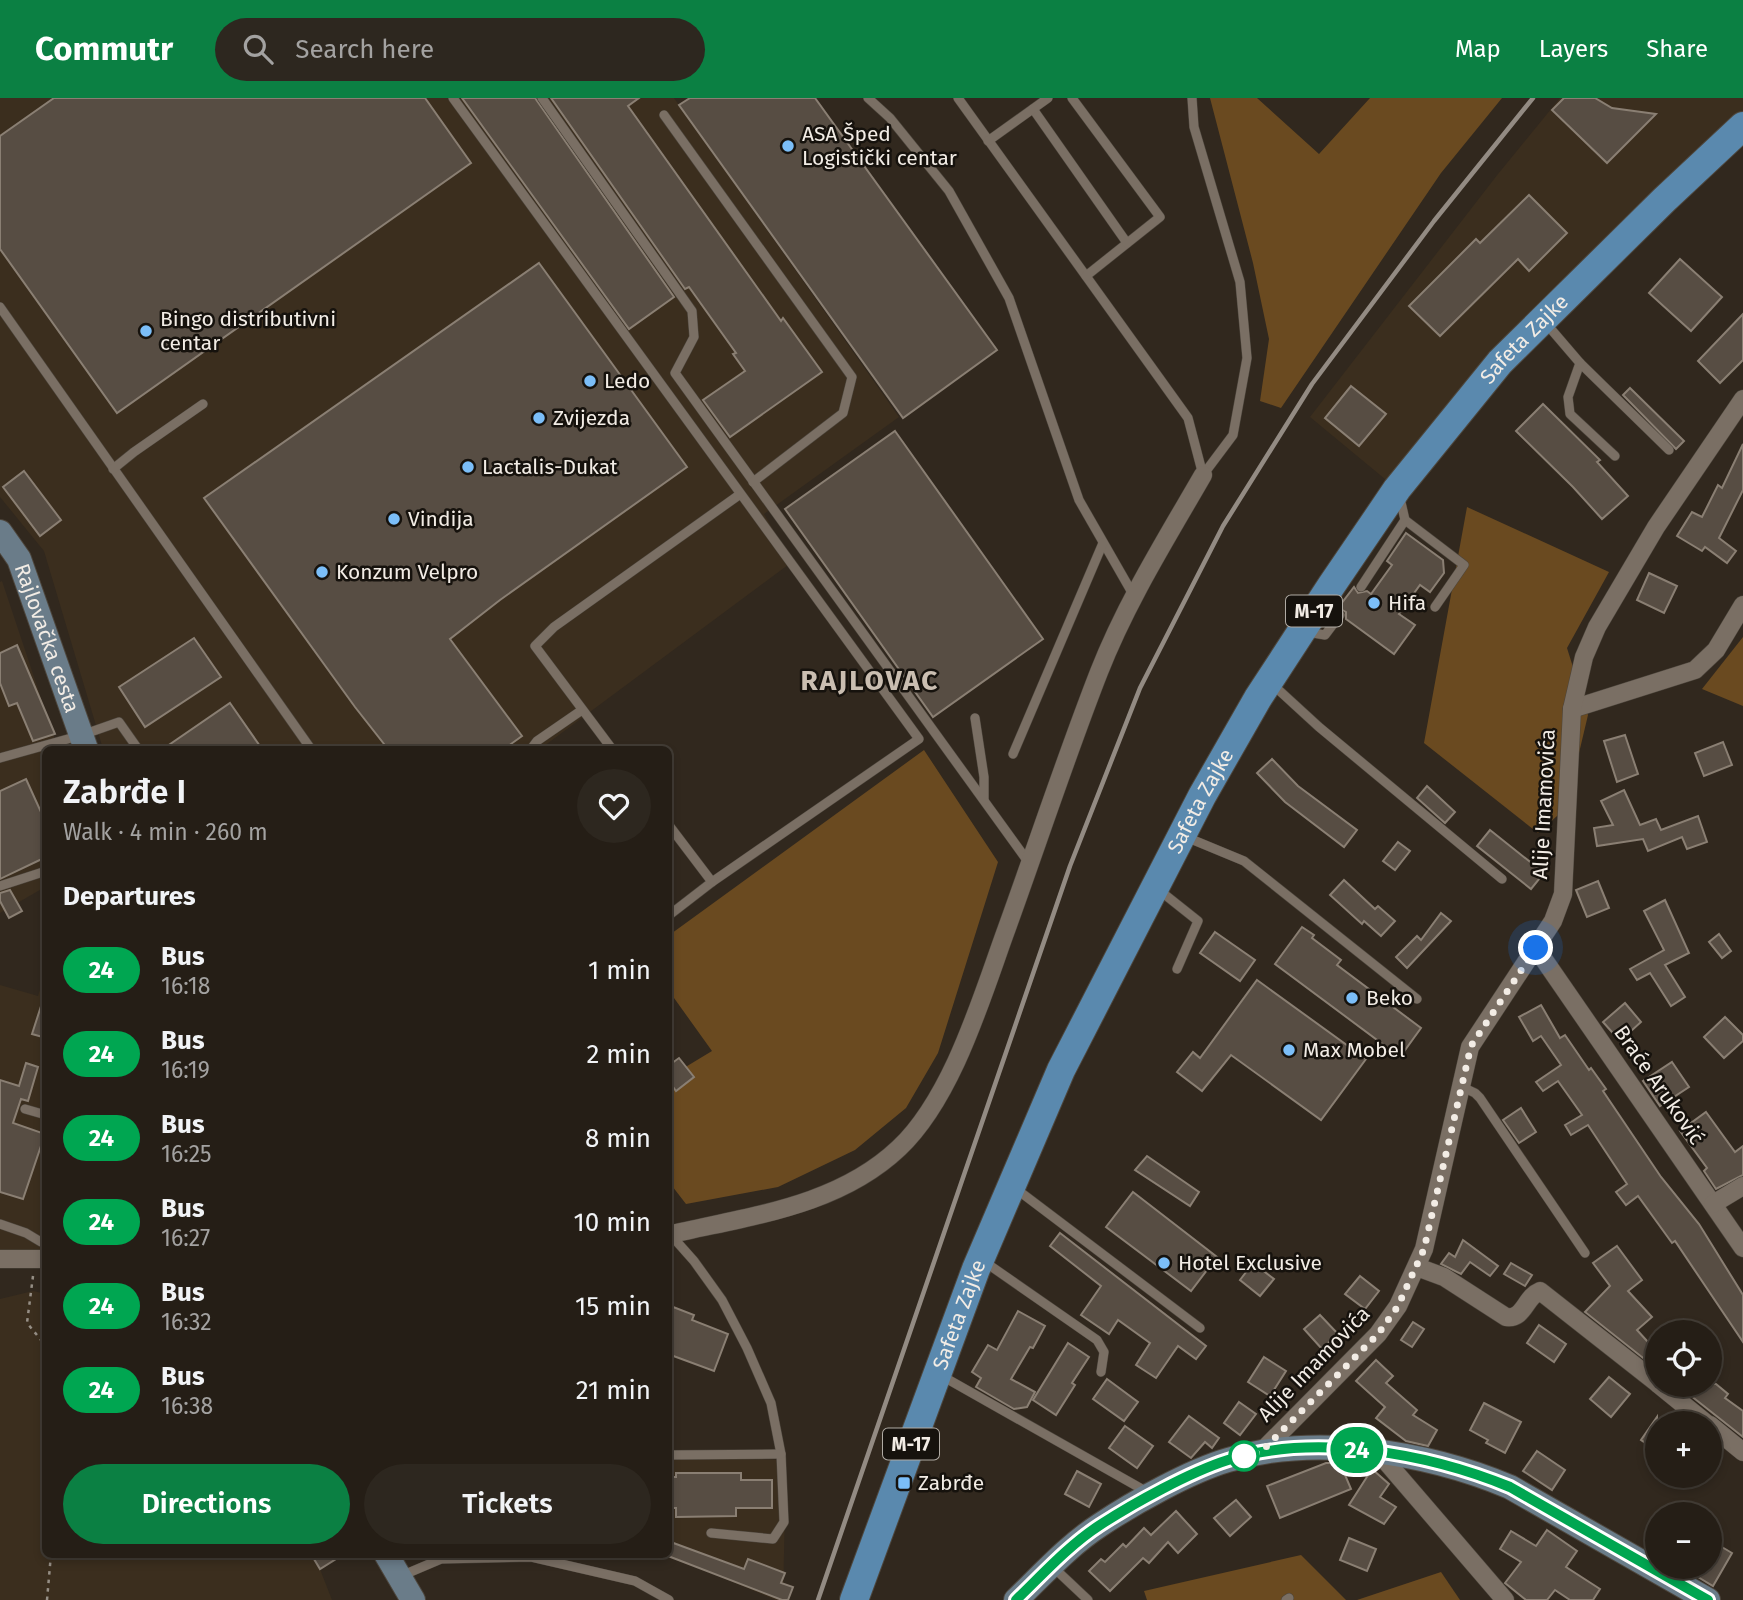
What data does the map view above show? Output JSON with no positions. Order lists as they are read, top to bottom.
{
  "streets": {
    "main road": ["Safeta Zajke", "M-17"],
    "street": ["Rajlovačka cesta", "Alije Imamovića", "Braće Aruković"]
  },
  "crossings": [
    ["Alije Imamovića", "Braće Aruković"]
  ],
  "districts": ["RAJLOVAC"],
  "places": {
    "other": [
      "ASA Šped Logistički centar",
      "Bingo distributivni centar",
      "Ledo",
      "Zvijezda",
      "Lactalis-Dukat",
      "Vindija",
      "Konzum Velpro",
      "Hifa",
      "Beko",
      "Max Mobel",
      "Hotel Exclusive"
    ],
    "transit": ["Zabrđe"]
  },
  "lines": ["bus line 24"],
  "page": {
    "header": "Commutr",
    "search": "Search here",
    "nav": ["Map", "Layers", "Share"],
    "on_map": "24",
    "heading": [
      ["Zabrđe I", "Walk · 4 min · 260 m"],
      "Departures"
    ],
    "list": [
      {
        "mark": "24",
        "name": "Bus",
        "note": "16:18",
        "value": "1 min"
      },
      {
        "mark": "24",
        "name": "Bus",
        "note": "16:19",
        "value": "2 min"
      },
      {
        "mark": "24",
        "name": "Bus",
        "note": "16:25",
        "value": "8 min"
      },
      {
        "mark": "24",
        "name": "Bus",
        "note": "16:27",
        "value": "10 min"
      },
      {
        "mark": "24",
        "name": "Bus",
        "note": "16:32",
        "value": "15 min"
      },
      {
        "mark": "24",
        "name": "Bus",
        "note": "16:38",
        "value": "21 min"
      }
    ],
    "map_buttons": ["+", "−"],
    "buttons": ["Directions", "Tickets"]
  }
}
